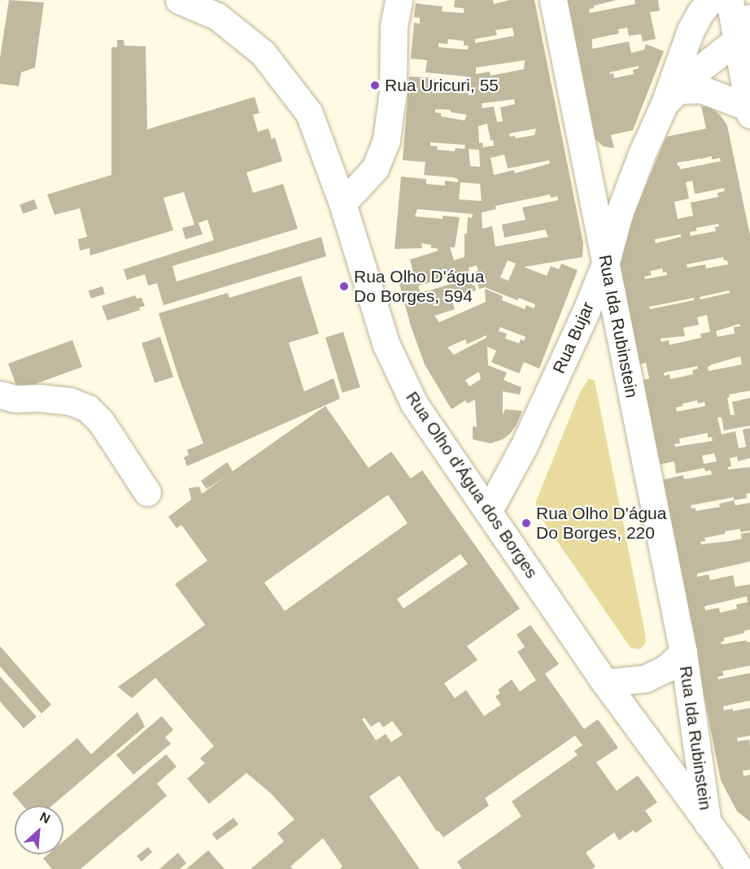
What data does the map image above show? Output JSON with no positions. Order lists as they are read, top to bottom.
{
  "streets": {
    "street": ["Rua Ida Rubinstein", "Rua Bujar", "Rua Olho d'Água dos Borges"]
  },
  "crossings": [
    ["Rua Ida Rubinstein", "Rua Bujar"],
    ["Rua Ida Rubinstein", "Rua Olho d'Água dos Borges"],
    ["Rua Bujar", "Rua Olho d'Água dos Borges"]
  ],
  "places": ["Rua Uricuri, 55", "Rua Olho D'água Do Borges, 594", "Rua Olho D'água Do Borges, 220"],
  "north": "top right"
}
